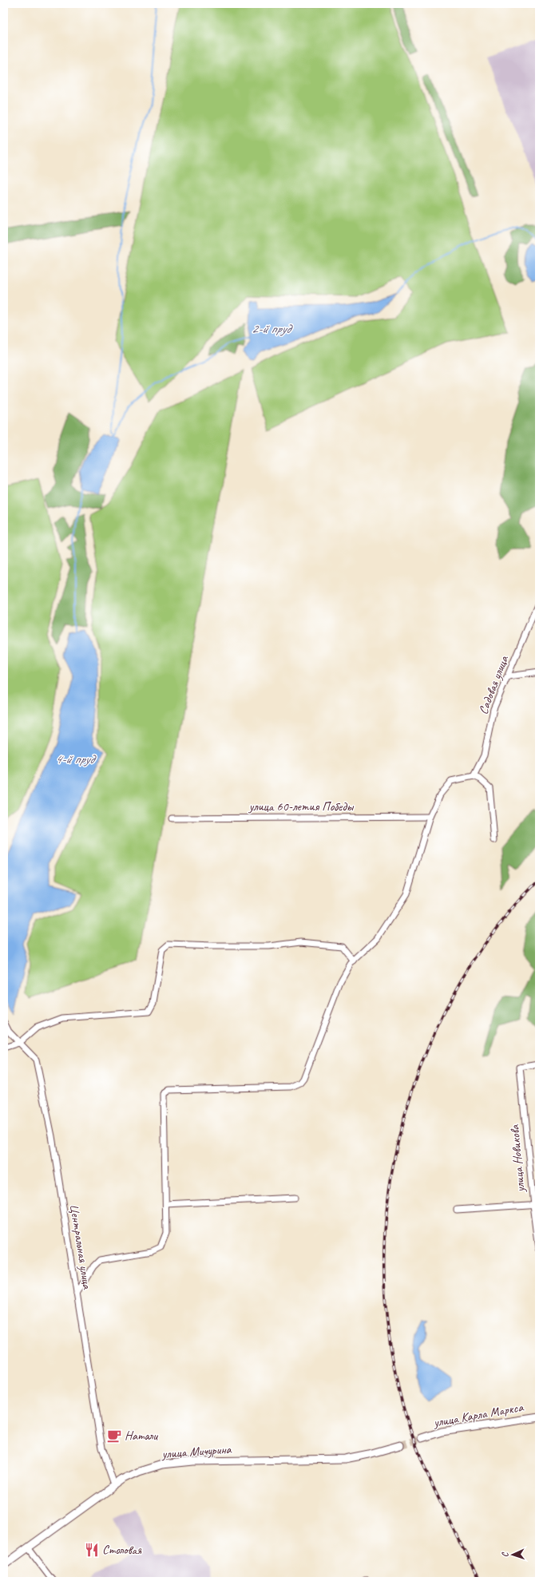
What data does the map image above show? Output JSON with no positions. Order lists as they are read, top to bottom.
{
  "streets": {
    "main road": ["улица Карла Маркса", "улица Мичурина"],
    "street": [
      "Садовая улица",
      "улица 60-летия Победы",
      "улица Новикова",
      "Центральная улица"
    ]
  },
  "crossings": [
    ["Центральная улица", "улица Мичурина"]
  ],
  "water": ["2-й пруд", "4-й пруд"],
  "places": {
    "cafe": ["Натали"],
    "restaurant": ["Столовая"]
  },
  "north": "left"
}
